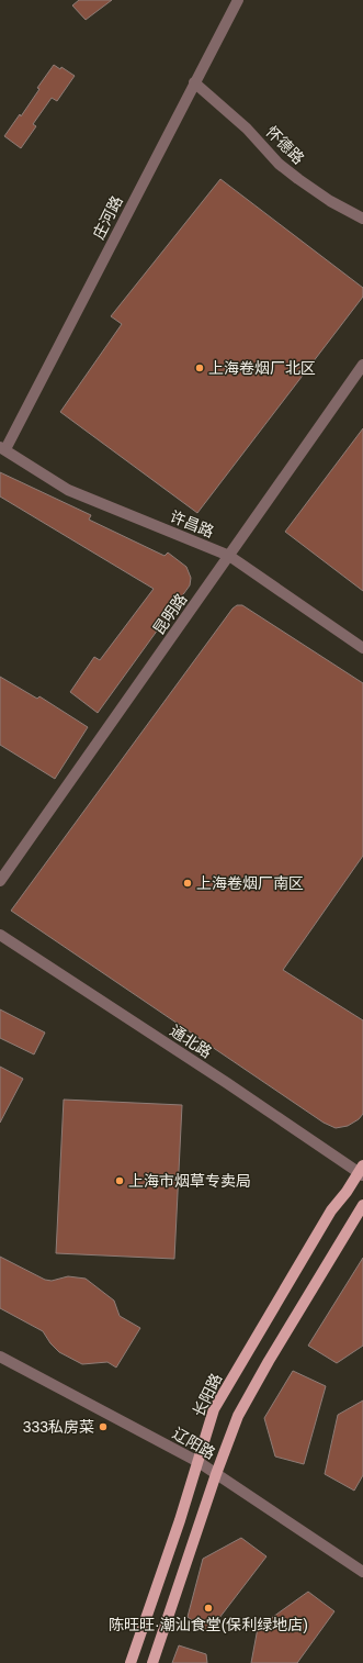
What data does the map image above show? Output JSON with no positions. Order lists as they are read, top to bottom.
{
  "streets": {
    "main road": ["长阳路"],
    "street": [
      "怀德路",
      "庄河路",
      "许昌路",
      "昆明路",
      "通北路",
      "辽阳路"
    ]
  },
  "crossings": [
    ["怀德路", "庄河路"],
    ["庄河路", "许昌路"],
    ["许昌路", "昆明路"],
    ["通北路", "长阳路"],
    ["长阳路", "辽阳路"]
  ],
  "places": [
    "上海卷烟厂北区",
    "上海卷烟厂南区",
    "上海市烟草专卖局",
    "333私房菜",
    "陈旺旺·潮汕食堂(保利绿地店)"
  ]
}
